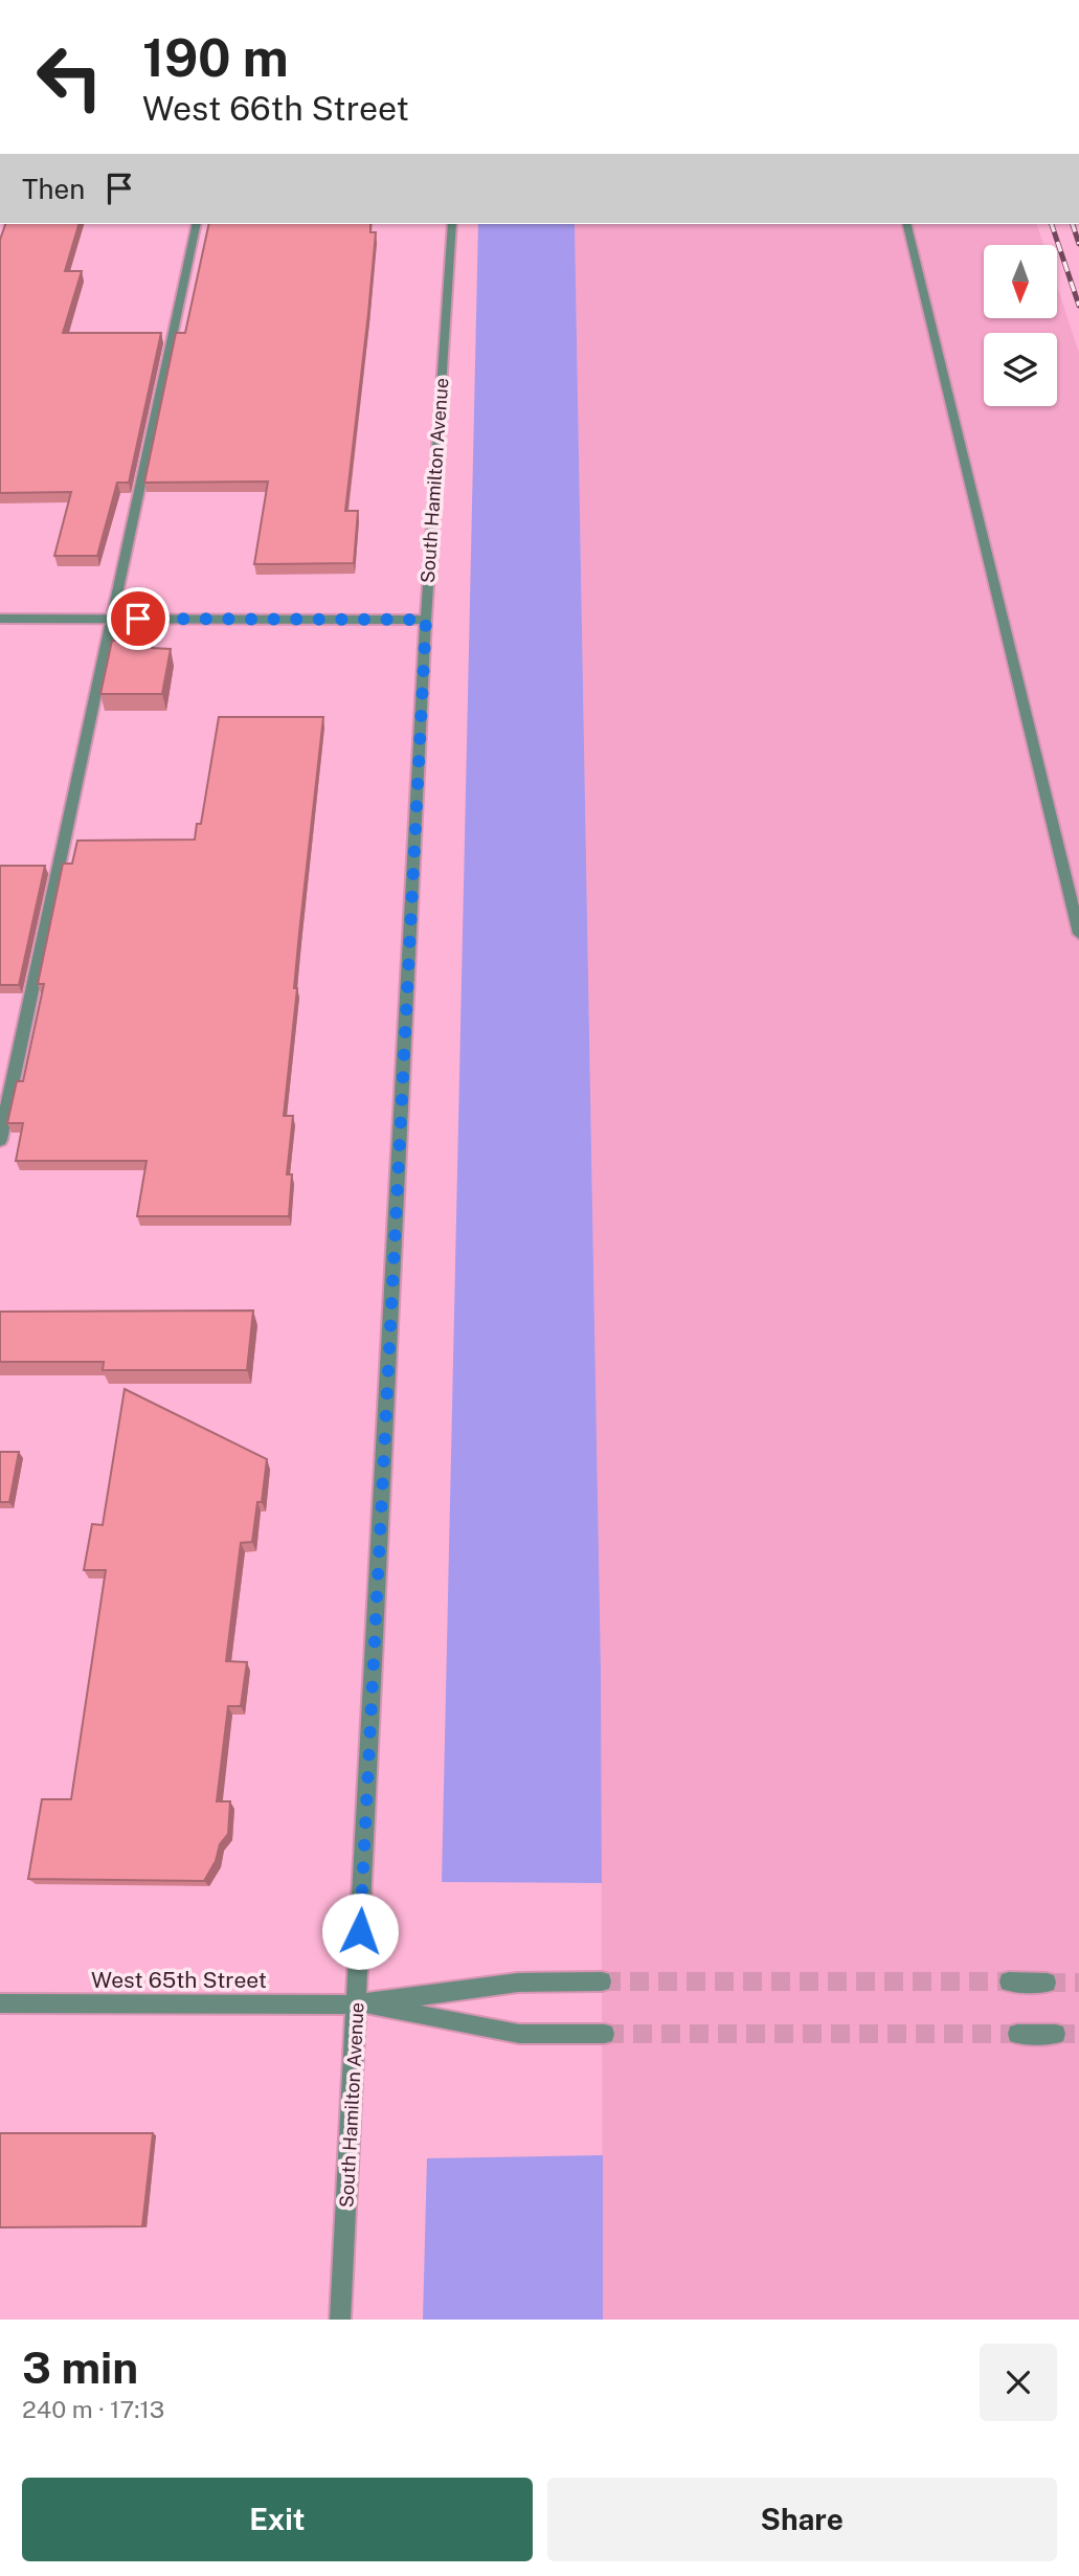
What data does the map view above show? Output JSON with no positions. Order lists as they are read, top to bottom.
{
  "streets": {
    "street": ["South Hamilton Avenue", "West 65th Street"]
  },
  "crossings": [
    ["South Hamilton Avenue", "West 65th Street"]
  ],
  "north": "bottom",
  "page": {
    "turn": ["190 m", "West 66th Street"],
    "then": "Then",
    "heading": ["3 min", "240 m · 17:13"],
    "buttons": ["Exit", "Share"]
  }
}
